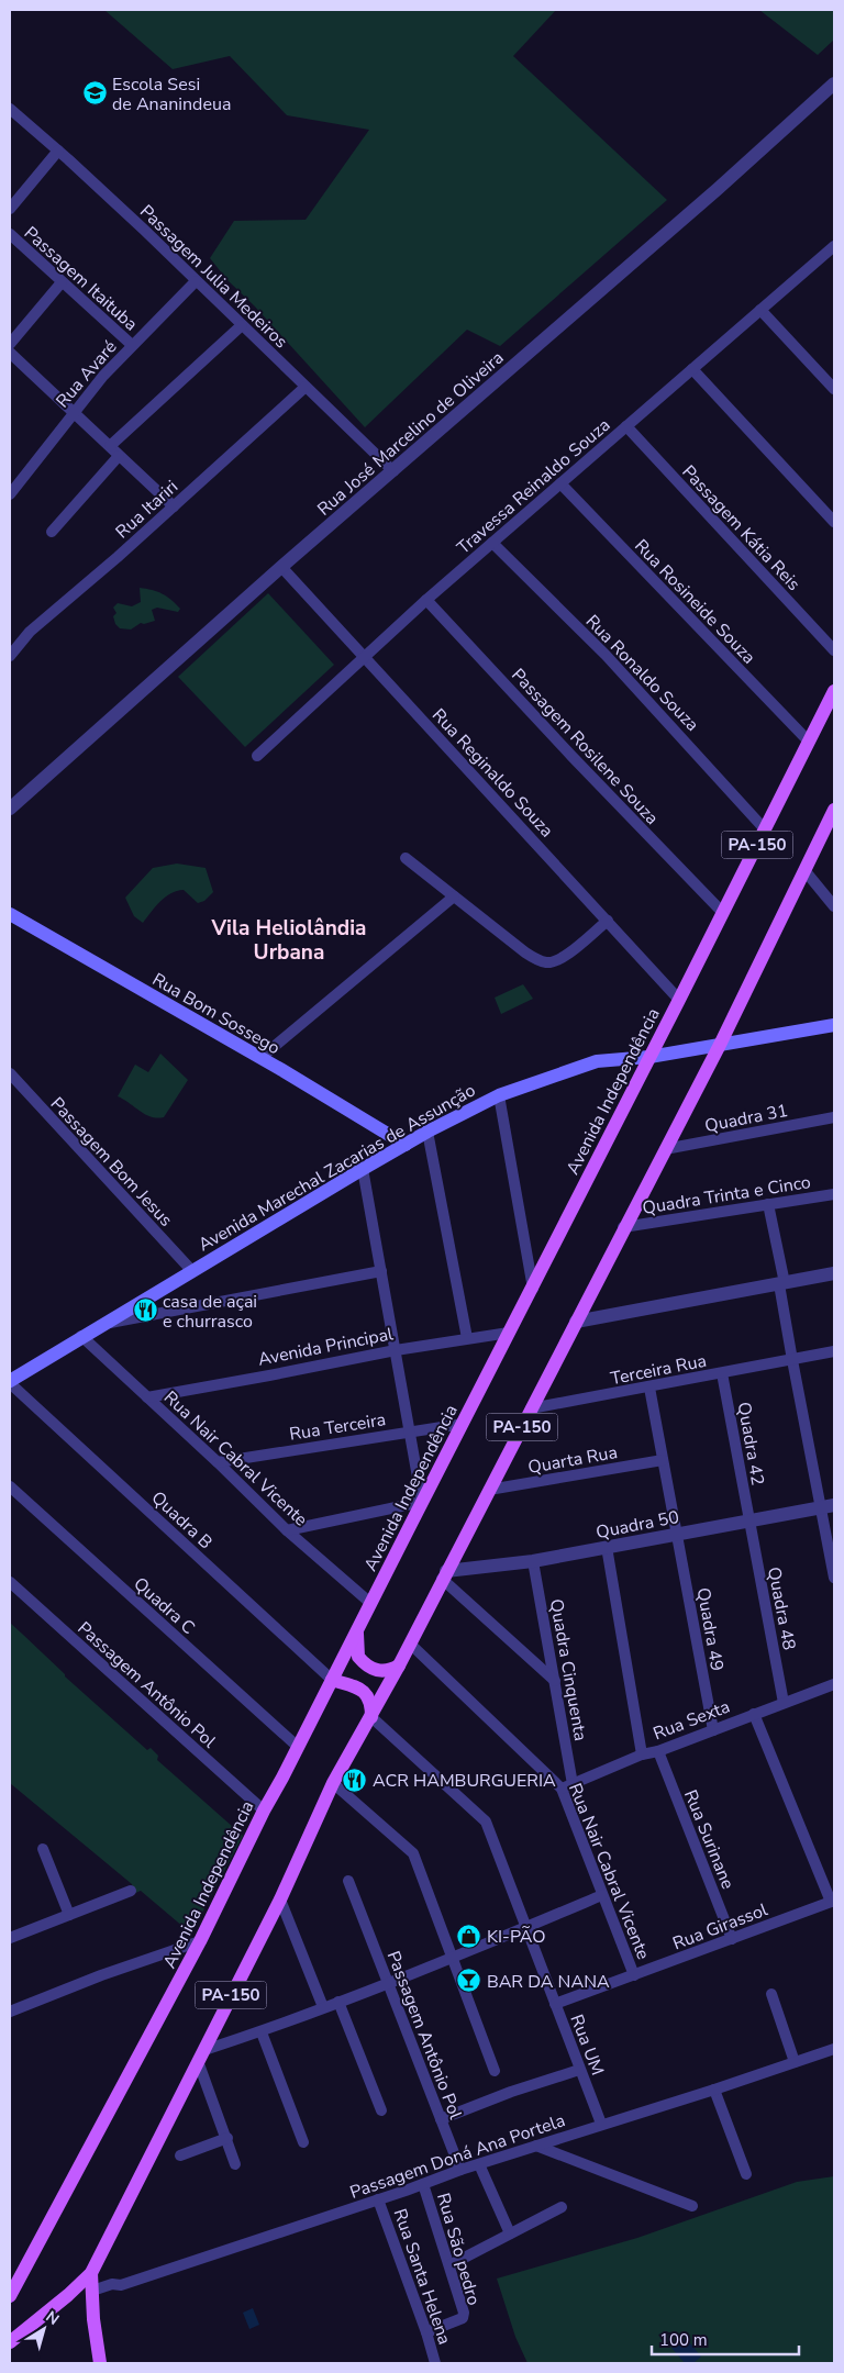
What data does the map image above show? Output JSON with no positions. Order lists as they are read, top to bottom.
{
  "streets": {
    "main road": [
      "PA-150",
      "Rua Bom Sossego",
      "Avenida Independência",
      "Avenida Marechal Zacarias de Assunção"
    ],
    "street": [
      "Passagem Julia Medeiros",
      "Passagem Itaituba",
      "Rua Avaré",
      "Rua José Marcelino de Oliveira",
      "Travessa Reinaldo Souza",
      "Rua Itariri",
      "Passagem Kátia Reis",
      "Rua Rosineide Souza",
      "Rua Ronaldo Souza",
      "Passagem Rosilene Souza",
      "Rua Reginaldo Souza",
      "Quadra 31",
      "Passagem Bom Jesus",
      "Quadra Trinta e Cinco",
      "Avenida Principal",
      "Terceira Rua",
      "Rua Terceira",
      "Quadra 42",
      "Rua Nair Cabral Vicente",
      "Quarta Rua",
      "Quadra B",
      "Quadra 50",
      "Quadra C",
      "Quadra 48",
      "Quadra 49",
      "Quadra Cinquenta",
      "Passagem Antônio Pol",
      "Rua Sexta",
      "Rua Surinane",
      "Rua Girassol",
      "Rua UM",
      "Passagem Doná Ana Portela",
      "Rua São pedro",
      "Rua Santa Helena"
    ]
  },
  "crossings": [
    ["Passagem Julia Medeiros", "Rua Avaré"],
    ["Passagem Julia Medeiros", "Rua José Marcelino de Oliveira"],
    ["Passagem Julia Medeiros", "Rua Itariri"],
    ["Passagem Itaituba", "Rua Avaré"],
    ["Rua José Marcelino de Oliveira", "Rua Reginaldo Souza"],
    ["Travessa Reinaldo Souza", "Passagem Kátia Reis"],
    ["Travessa Reinaldo Souza", "Rua Rosineide Souza"],
    ["Travessa Reinaldo Souza", "Rua Ronaldo Souza"],
    ["Travessa Reinaldo Souza", "Passagem Rosilene Souza"],
    ["Travessa Reinaldo Souza", "Rua Reginaldo Souza"],
    ["Rua Rosineide Souza", "Avenida Independência"],
    ["Rua Ronaldo Souza", "Avenida Independência"],
    ["Passagem Rosilene Souza", "Avenida Independência"],
    ["Rua Reginaldo Souza", "Avenida Independência"],
    ["PA-150", "Quadra 31"],
    ["PA-150", "Avenida Marechal Zacarias de Assunção"],
    ["PA-150", "Quadra Trinta e Cinco"],
    ["PA-150", "Terceira Rua"],
    ["PA-150", "Rua Nair Cabral Vicente"],
    ["PA-150", "Quarta Rua"],
    ["PA-150", "Quadra 50"],
    ["PA-150", "Rua UM"],
    ["PA-150", "Passagem Doná Ana Portela"],
    ["Rua Bom Sossego", "Avenida Marechal Zacarias de Assunção"],
    ["Avenida Independência", "Avenida Marechal Zacarias de Assunção"],
    ["Avenida Independência", "Avenida Principal"],
    ["Avenida Independência", "Rua Terceira"],
    ["Avenida Independência", "Rua Nair Cabral Vicente"],
    ["Avenida Independência", "Quadra B"],
    ["Avenida Independência", "Quadra C"],
    ["Avenida Independência", "Passagem Antônio Pol"],
    ["Passagem Bom Jesus", "Avenida Marechal Zacarias de Assunção"],
    ["Avenida Marechal Zacarias de Assunção", "Rua Nair Cabral Vicente"],
    ["Avenida Marechal Zacarias de Assunção", "Quadra B"],
    ["Avenida Principal", "Rua Nair Cabral Vicente"],
    ["Terceira Rua", "Quadra 42"],
    ["Terceira Rua", "Quadra 49"],
    ["Rua Terceira", "Rua Nair Cabral Vicente"],
    ["Quadra 42", "Quadra 50"],
    ["Quadra 42", "Quadra 48"],
    ["Rua Nair Cabral Vicente", "Quadra Cinquenta"],
    ["Rua Nair Cabral Vicente", "Rua Sexta"],
    ["Rua Nair Cabral Vicente", "Rua Girassol"],
    ["Quarta Rua", "Quadra 49"],
    ["Quadra 50", "Quadra 48"],
    ["Quadra 50", "Quadra 49"],
    ["Quadra 50", "Quadra Cinquenta"],
    ["Quadra 48", "Rua Sexta"],
    ["Quadra 49", "Rua Sexta"],
    ["Quadra Cinquenta", "Rua Sexta"],
    ["Passagem Antônio Pol", "Passagem Doná Ana Portela"],
    ["Rua Sexta", "Rua Surinane"],
    ["Rua Surinane", "Rua Girassol"],
    ["Rua Girassol", "Rua UM"],
    ["Rua UM", "Passagem Doná Ana Portela"],
    ["Passagem Doná Ana Portela", "Rua São pedro"],
    ["Passagem Doná Ana Portela", "Rua Santa Helena"],
    ["Rua São pedro", "Rua Santa Helena"]
  ],
  "districts": ["Vila Heliolândia Urbana"],
  "places": {
    "school or university": ["Escola Sesi de Ananindeua"],
    "restaurant": ["casa de açai e churrasco", "ACR HAMBURGUERIA"],
    "shop": ["KI-PÃO"],
    "bar": ["BAR DA NANA"]
  },
  "scale_bar": "100 m",
  "north": "top right"
}
